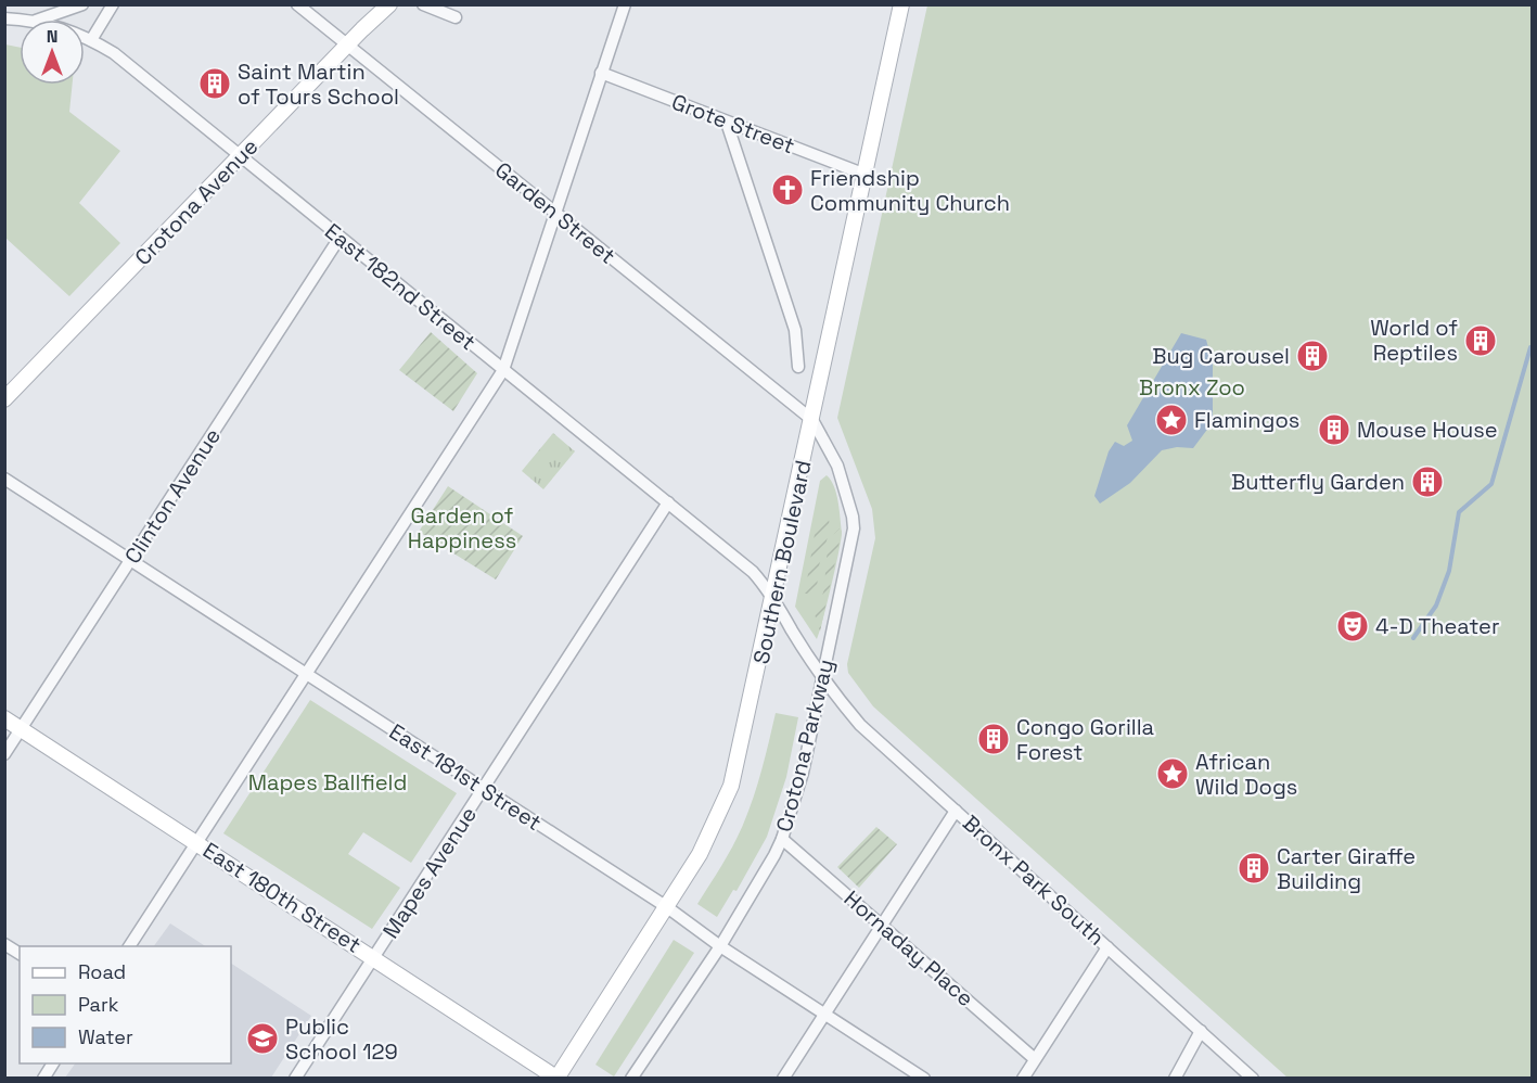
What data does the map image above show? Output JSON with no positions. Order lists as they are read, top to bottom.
{
  "streets": {
    "main road": ["Crotona Avenue", "Southern Boulevard", "East 180th Street"],
    "street": [
      "Grote Street",
      "Garden Street",
      "East 182nd Street",
      "Clinton Avenue",
      "Crotona Parkway",
      "East 181st Street",
      "Mapes Avenue",
      "Bronx Park South",
      "Hornaday Place"
    ]
  },
  "crossings": [
    ["Grote Street", "Southern Boulevard"],
    ["Crotona Avenue", "Garden Street"],
    ["Crotona Avenue", "East 182nd Street"],
    ["Garden Street", "Southern Boulevard"],
    ["Garden Street", "Crotona Parkway"],
    ["East 182nd Street", "Clinton Avenue"],
    ["East 182nd Street", "Southern Boulevard"],
    ["East 182nd Street", "Mapes Avenue"],
    ["East 182nd Street", "Bronx Park South"],
    ["Clinton Avenue", "East 181st Street"],
    ["Clinton Avenue", "East 180th Street"],
    ["Southern Boulevard", "Crotona Parkway"],
    ["Southern Boulevard", "East 181st Street"],
    ["Southern Boulevard", "Bronx Park South"],
    ["Southern Boulevard", "East 180th Street"],
    ["Crotona Parkway", "East 181st Street"],
    ["Crotona Parkway", "Bronx Park South"],
    ["Crotona Parkway", "Hornaday Place"],
    ["East 181st Street", "Mapes Avenue"],
    ["Mapes Avenue", "East 180th Street"]
  ],
  "parks": ["Bronx Zoo", "Garden of Happiness", "Mapes Ballfield"],
  "places": {
    "building": [
      "Saint Martin of Tours School",
      "World of Reptiles",
      "Bug Carousel",
      "Mouse House",
      "Butterfly Garden",
      "Congo Gorilla Forest",
      "Carter Giraffe Building"
    ],
    "church": ["Friendship Community Church"],
    "place": ["Flamingos", "African Wild Dogs"],
    "theatre": ["4-D Theater"],
    "school or university": ["Public School 129"]
  },
  "legend": ["Road", "Park", "Water"],
  "north": "top"
}
